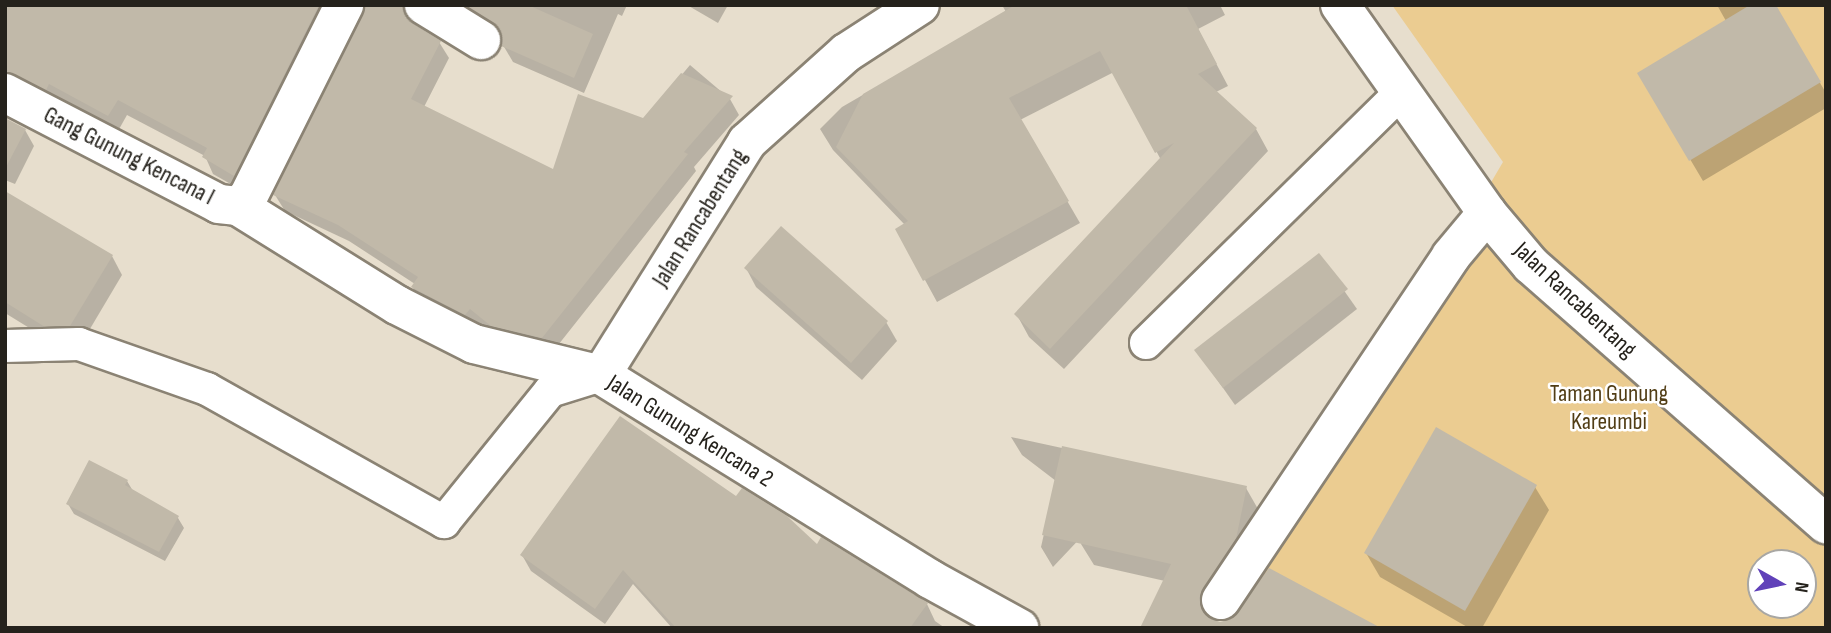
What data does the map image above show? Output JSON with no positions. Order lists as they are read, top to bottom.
{
  "streets": {
    "street": ["Gang Gunung Kencana I", "Jalan Rancabentang", "Jalan Gunung Kencana 2"]
  },
  "crossings": [
    ["Gang Gunung Kencana I", "Jalan Gunung Kencana 2"],
    ["Jalan Rancabentang", "Jalan Gunung Kencana 2"]
  ],
  "parks": ["Taman Gunung Kareumbi"],
  "north": "right"
}
